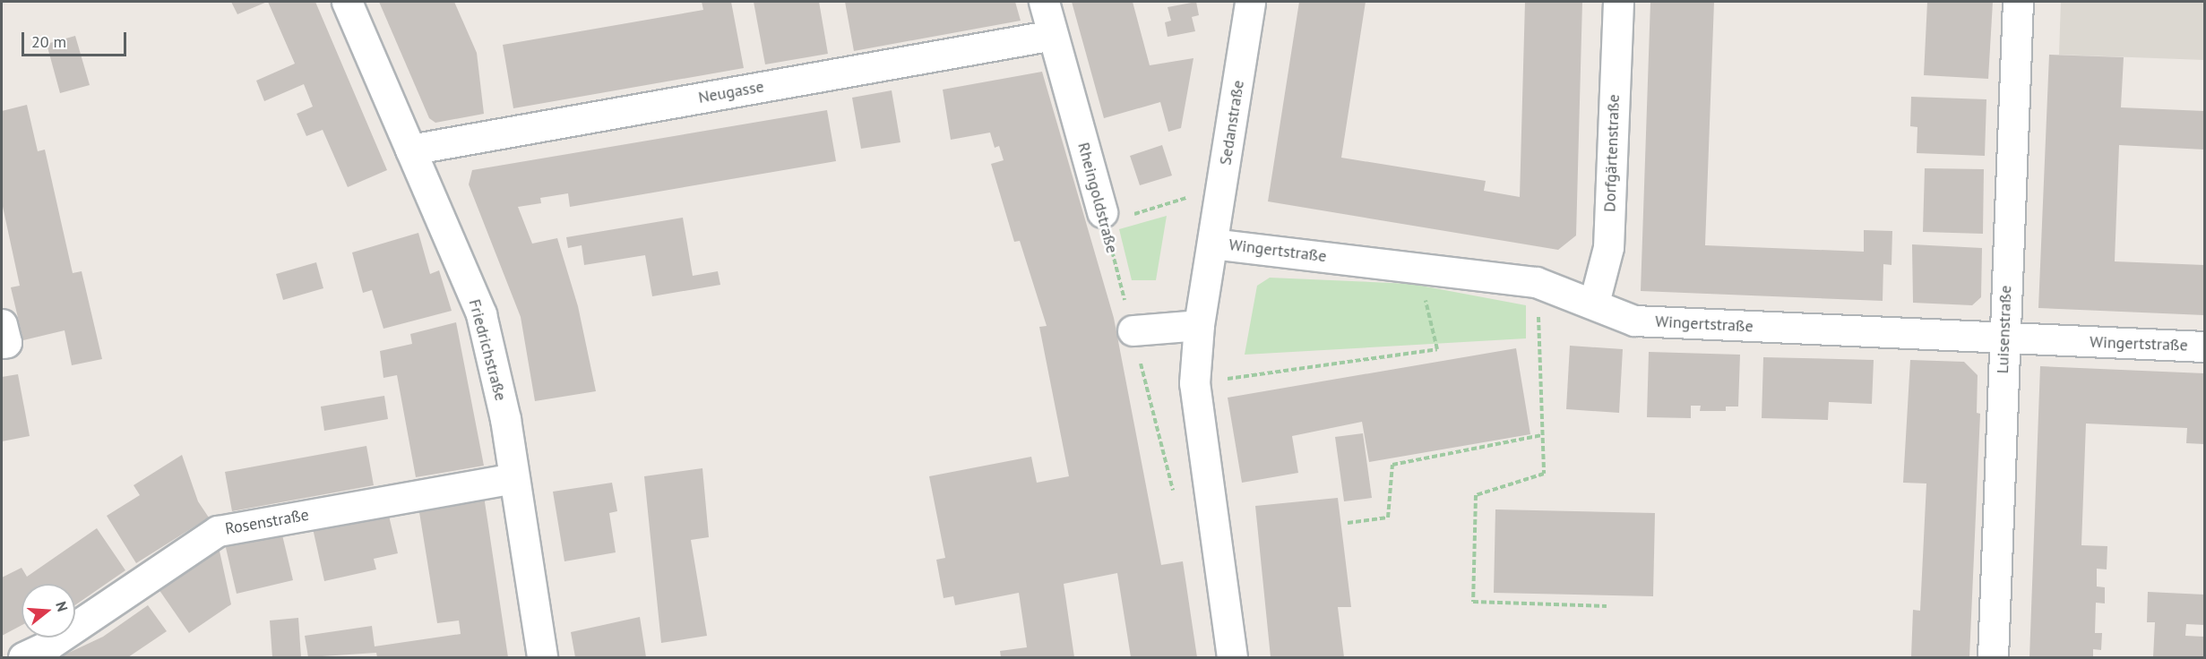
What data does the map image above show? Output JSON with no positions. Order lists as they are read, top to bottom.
{
  "streets": {
    "street": [
      "Neugasse",
      "Sedanstraße",
      "Dorfgärtenstraße",
      "Rheingoldstraße",
      "Wingertstraße",
      "Luisenstraße",
      "Friedrichstraße",
      "Rosenstraße"
    ]
  },
  "crossings": [
    ["Neugasse", "Rheingoldstraße"],
    ["Neugasse", "Friedrichstraße"],
    ["Sedanstraße", "Wingertstraße"],
    ["Dorfgärtenstraße", "Wingertstraße"],
    ["Wingertstraße", "Luisenstraße"],
    ["Friedrichstraße", "Rosenstraße"]
  ],
  "scale_bar": "20 m",
  "north": "right"
}
